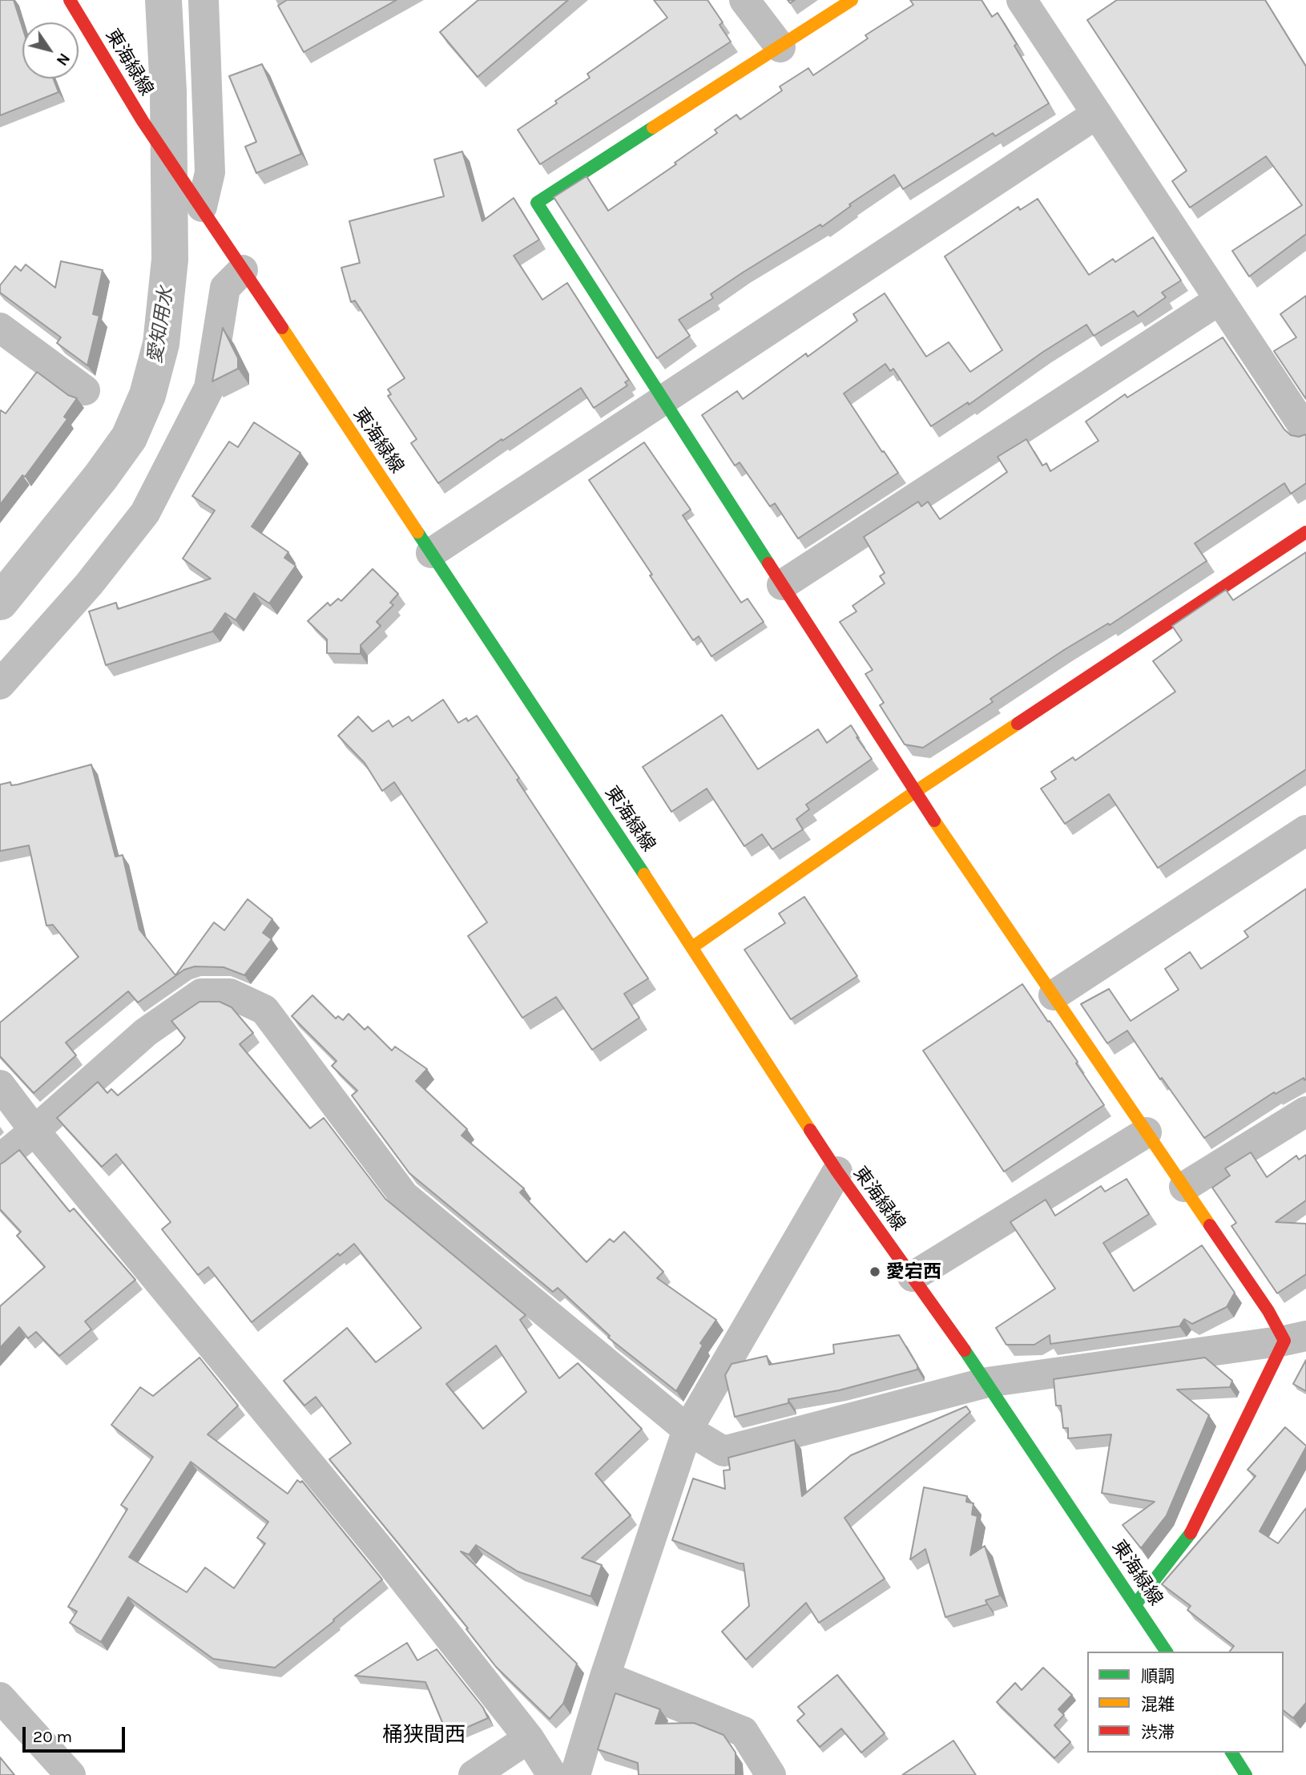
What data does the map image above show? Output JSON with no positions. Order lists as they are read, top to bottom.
{
  "streets": {
    "street": ["東海緑線"]
  },
  "districts": ["桶狭間西"],
  "water": ["愛知用水"],
  "places": ["愛宕西"],
  "legend": ["順調", "混雑", "渋滞"],
  "scale_bar": "20 m",
  "north": "bottom right"
}
